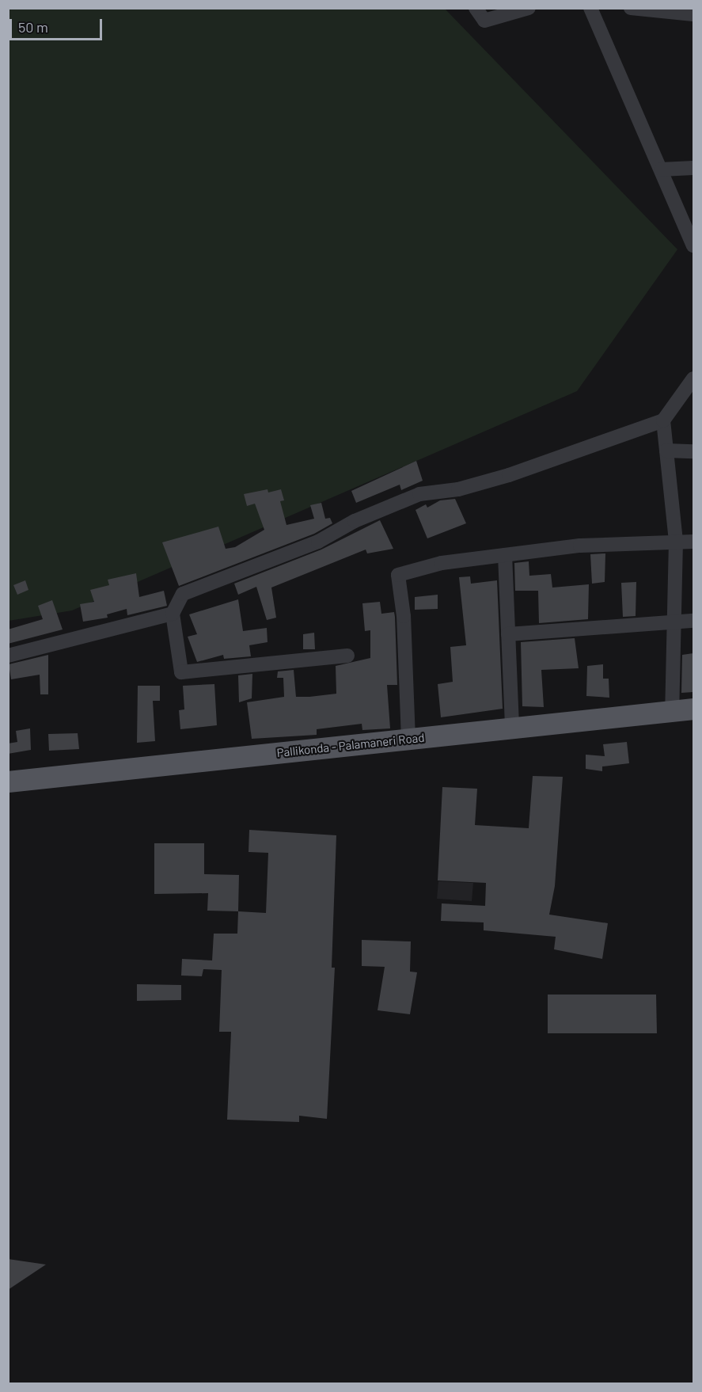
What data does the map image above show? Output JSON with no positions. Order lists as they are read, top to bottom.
{
  "streets": {
    "main road": ["Pallikonda - Palamaneri Road"]
  },
  "scale_bar": "50 m"
}
